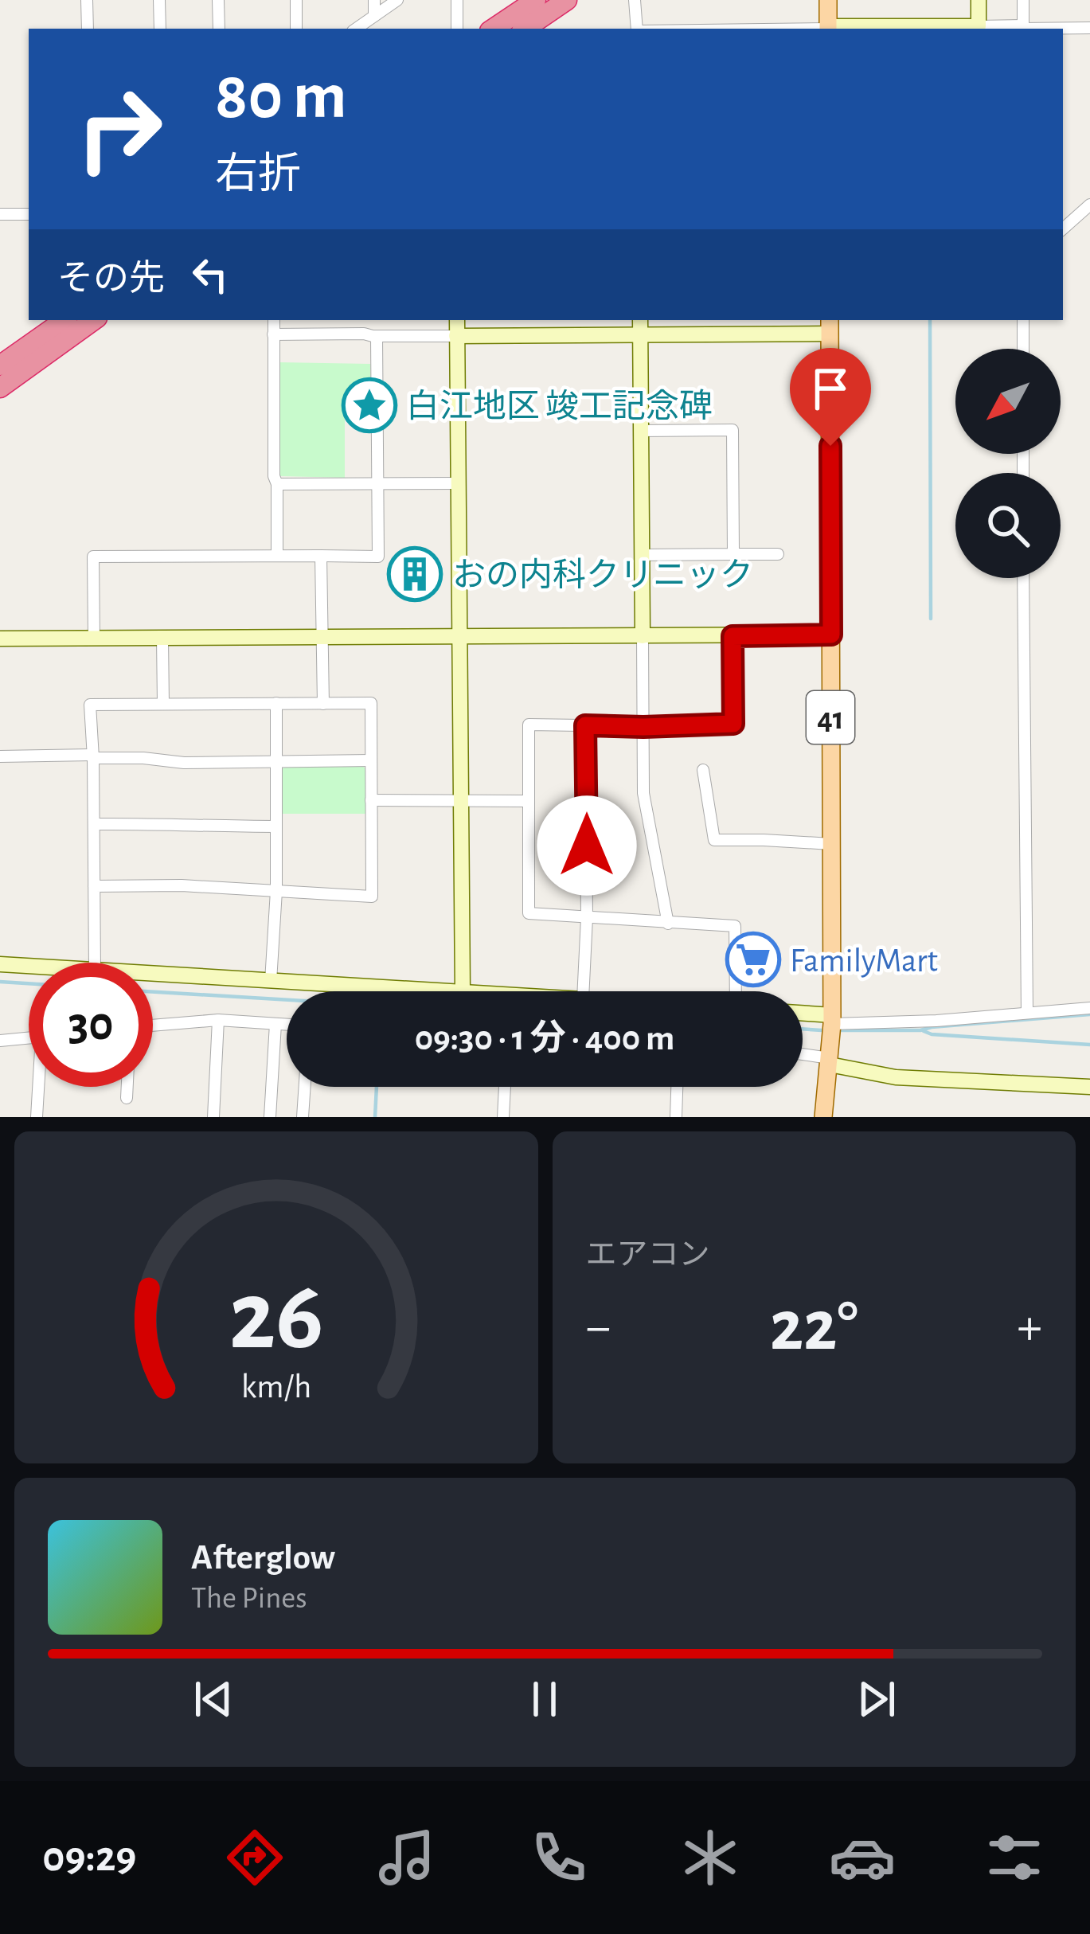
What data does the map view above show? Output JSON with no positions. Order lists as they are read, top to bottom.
{
  "streets": {
    "main road": ["41"]
  },
  "places": {
    "place": ["白江地区 竣工記念碑"],
    "building": ["おの内科クリニック"],
    "supermarket": ["FamilyMart"]
  },
  "north": "bottom left",
  "page": {
    "turn": ["80 m", "右折"],
    "then": "その先",
    "limit": "30",
    "trip": "09:30 · 1 分 · 400 m",
    "tile": "エアコン",
    "heat": ["−", "22°", "+"],
    "song": ["Afterglow", "The Pines"],
    "tabs": "09:29",
    "gauge": ["26", "km/h"]
  }
}
